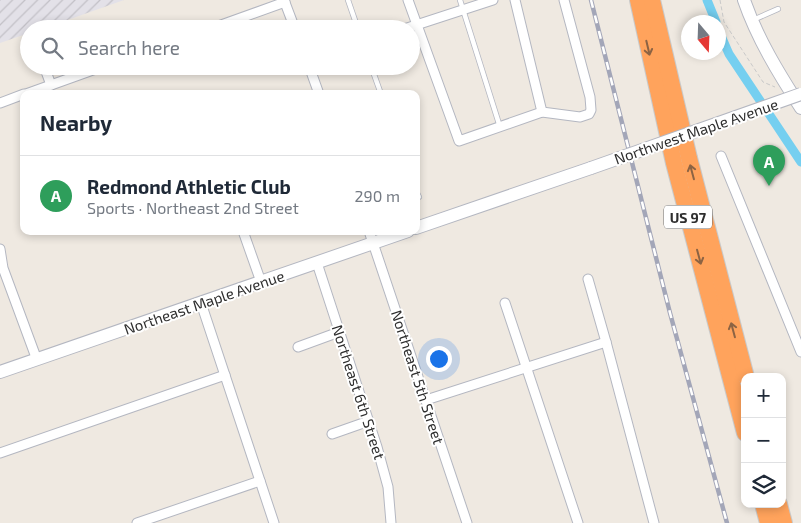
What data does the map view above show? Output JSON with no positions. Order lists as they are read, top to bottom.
{
  "streets": {
    "highway": ["US 97"],
    "main road": ["Northwest Maple Avenue", "Northeast Maple Avenue"],
    "street": ["Northeast 5th Street", "Northeast 6th Street"]
  },
  "crossings": [
    ["Northeast Maple Avenue", "Northeast 5th Street"],
    ["Northeast Maple Avenue", "Northeast 6th Street"]
  ],
  "north": "bottom",
  "page": {
    "search": "Search here",
    "heading": "Nearby",
    "pins": "A",
    "list": [
      {
        "mark": "A",
        "name": "Redmond Athletic Club",
        "note": "Sports · Northeast 2nd Street",
        "value": "290 m"
      }
    ],
    "map_buttons": ["+", "−"]
  }
}
